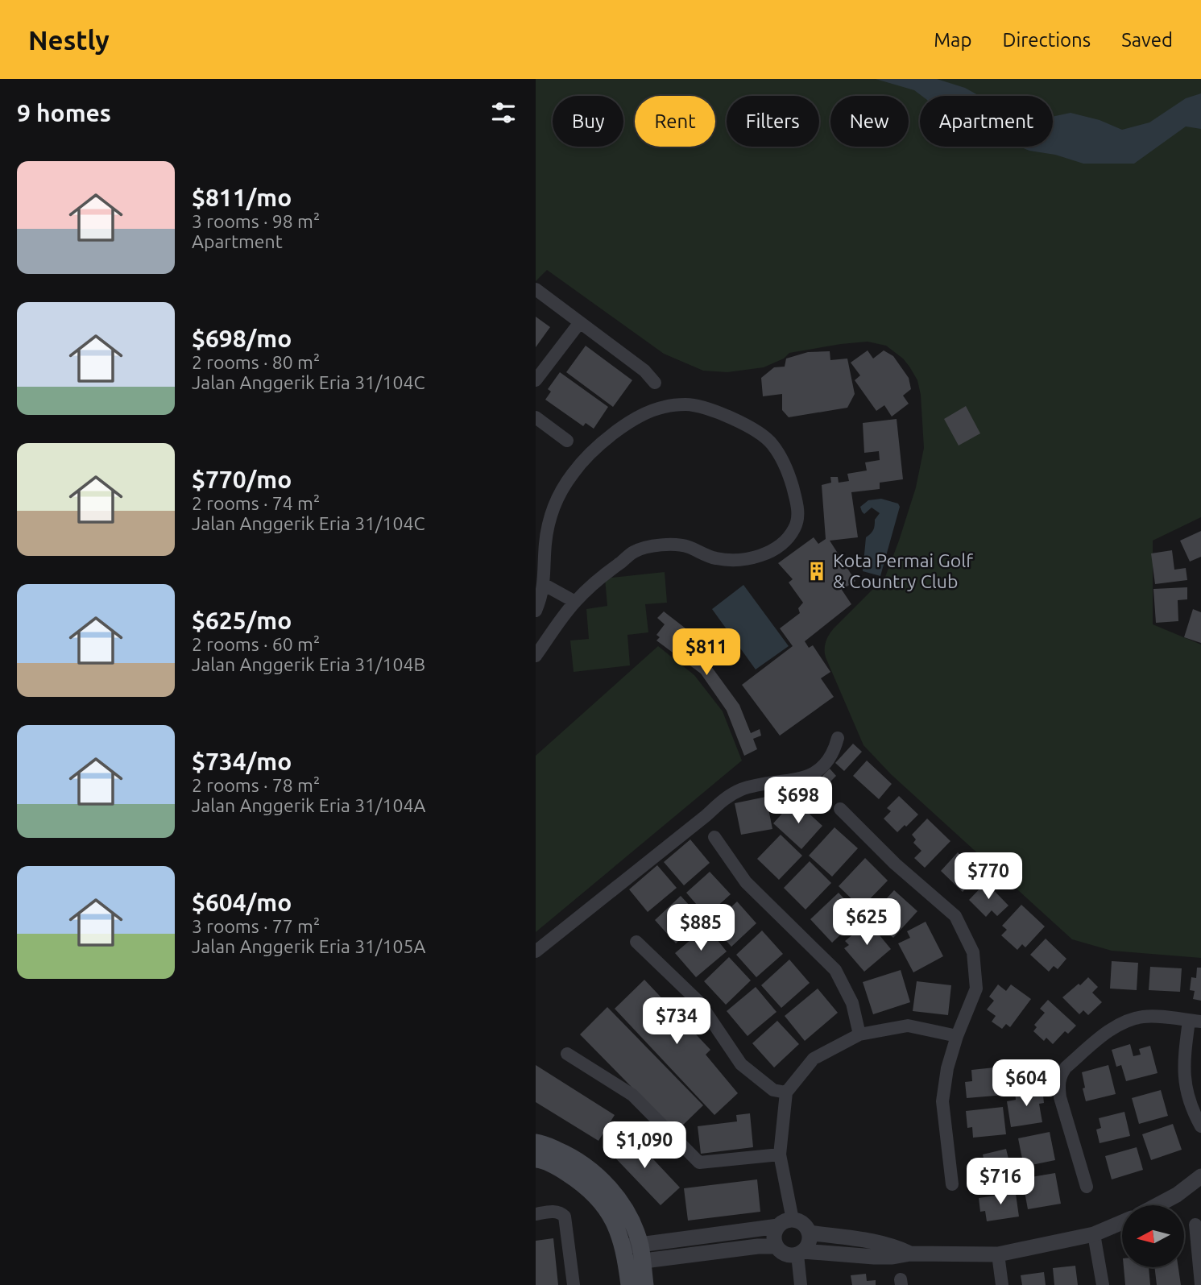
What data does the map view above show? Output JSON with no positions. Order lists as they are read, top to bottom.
{
  "places": {
    "building": ["Kota Permai Golf & Country Club"]
  },
  "north": "left",
  "page": {
    "header": "Nestly",
    "nav": ["Map", "Directions", "Saved"],
    "heading": "9 homes",
    "chip": [
      "Buy",
      "Rent",
      "Filters",
      "New",
      "Apartment"
    ],
    "list": [
      {
        "name": "$811/mo",
        "note": "3 rooms · 98 m² · Apartment"
      },
      {
        "name": "$698/mo",
        "note": "2 rooms · 80 m² · Jalan Anggerik Eria 31/104C"
      },
      {
        "name": "$770/mo",
        "note": "2 rooms · 74 m² · Jalan Anggerik Eria 31/104C"
      },
      {
        "name": "$625/mo",
        "note": "2 rooms · 60 m² · Jalan Anggerik Eria 31/104B"
      },
      {
        "name": "$734/mo",
        "note": "2 rooms · 78 m² · Jalan Anggerik Eria 31/104A"
      },
      {
        "name": "$604/mo",
        "note": "3 rooms · 77 m² · Jalan Anggerik Eria 31/105A"
      }
    ],
    "price": [
      "$811",
      "$698",
      "$770",
      "$625",
      "$885",
      "$734",
      "$604",
      "$1,090",
      "$716"
    ]
  }
}
